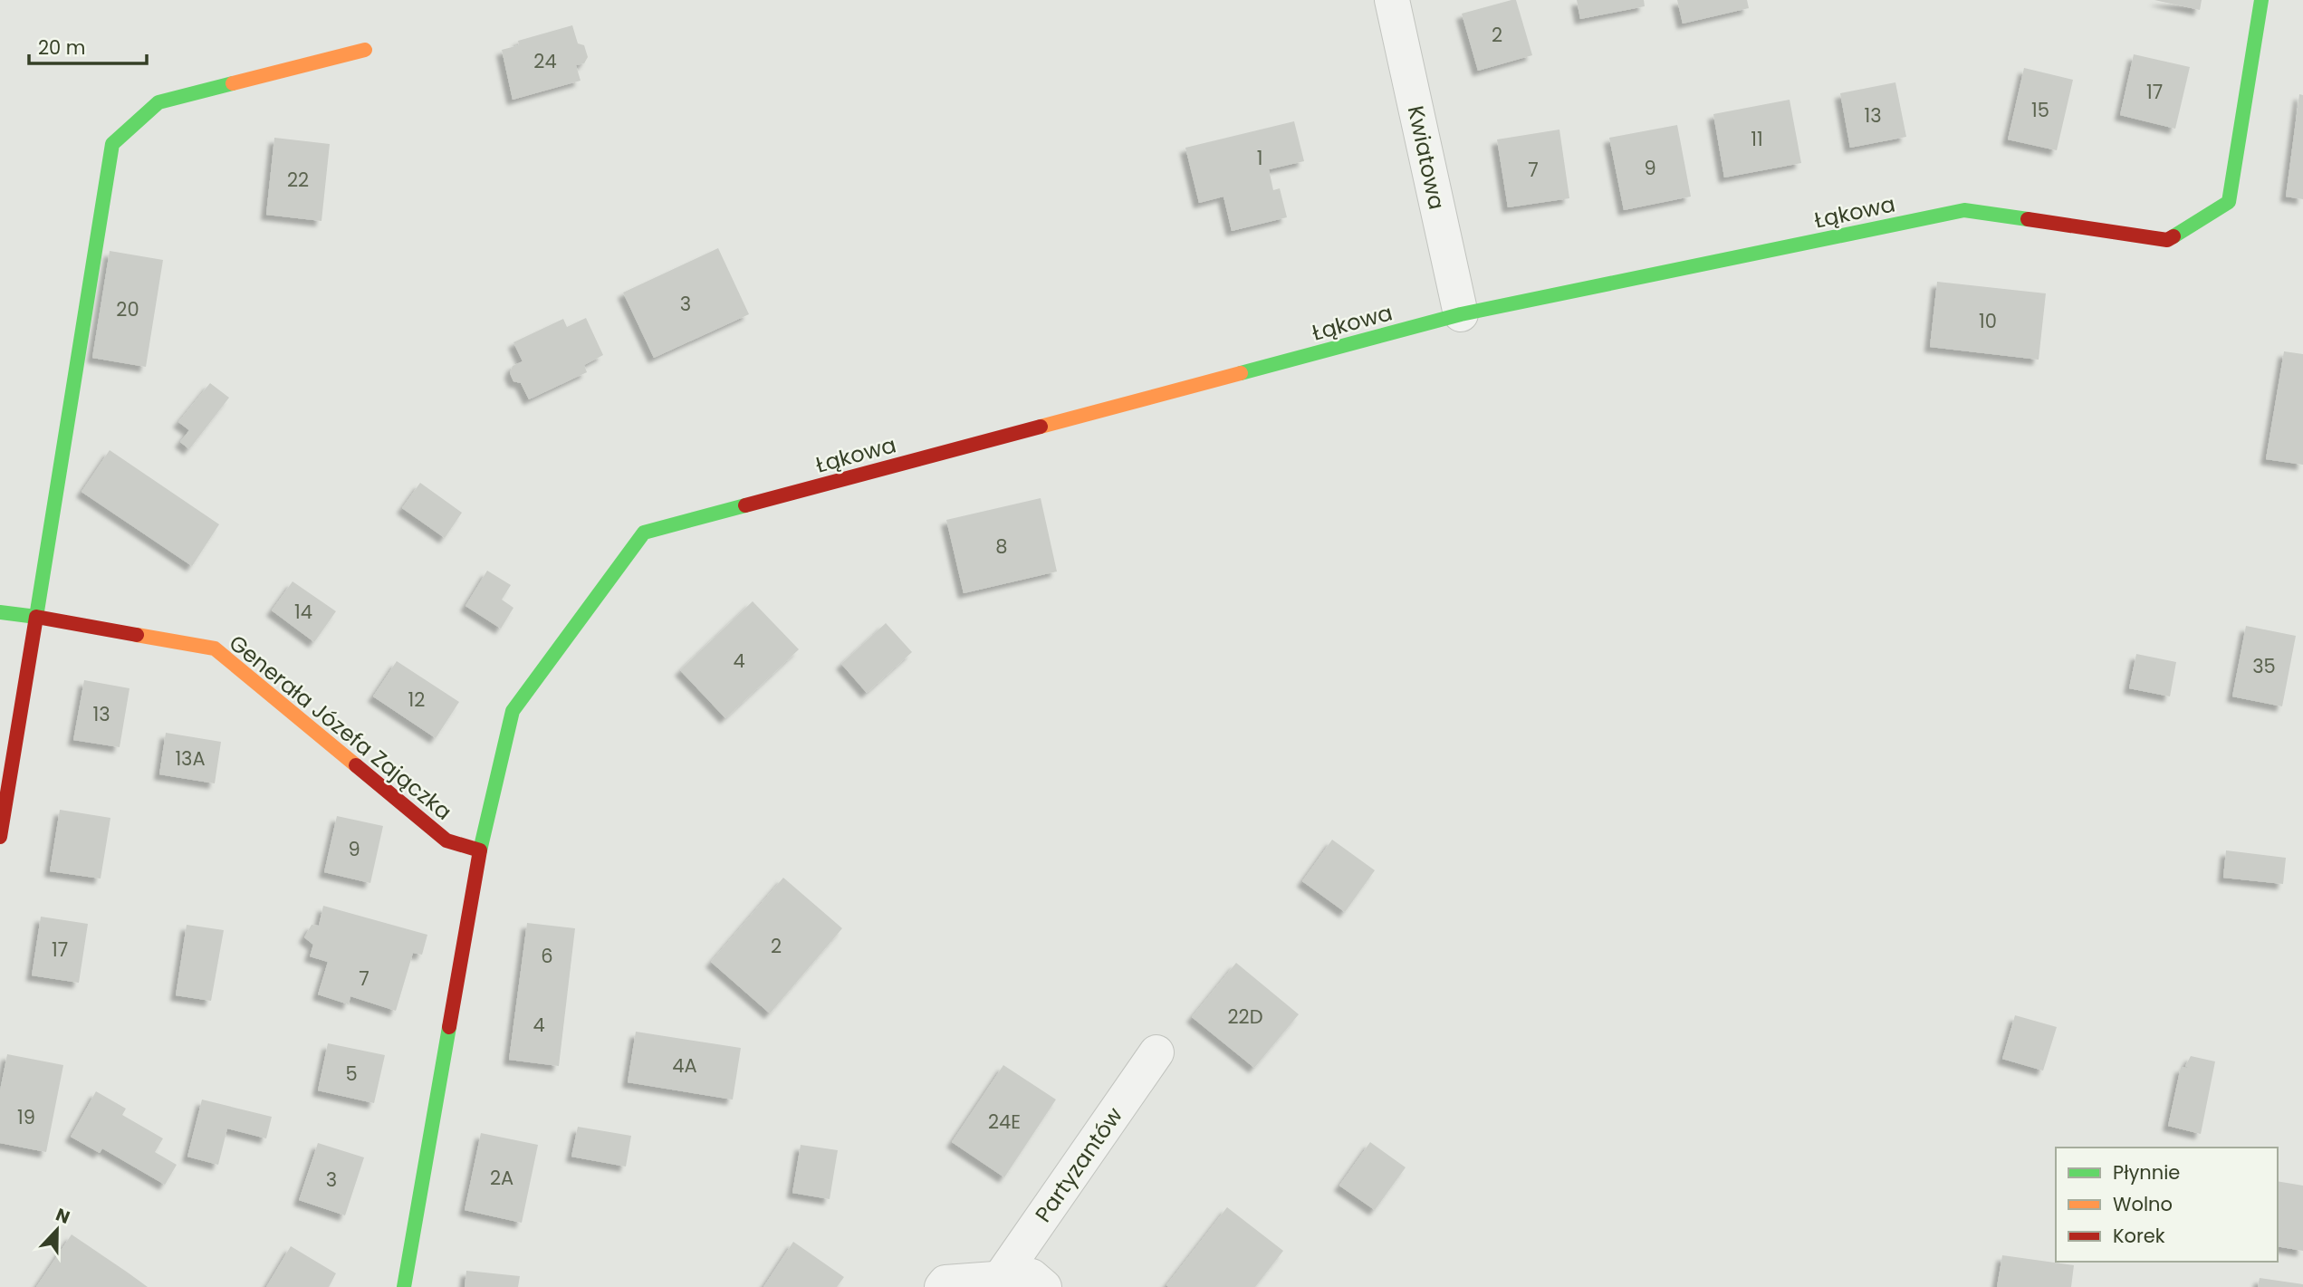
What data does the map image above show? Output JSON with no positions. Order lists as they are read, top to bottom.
{
  "streets": {
    "street": [
      "Kwiatowa",
      "Łąkowa",
      "Generała Józefa Zajączka",
      "Partyzantów"
    ]
  },
  "crossings": [
    ["Kwiatowa", "Łąkowa"],
    ["Łąkowa", "Generała Józefa Zajączka"]
  ],
  "house_numbers": [
    "2",
    "24",
    "17",
    "15",
    "13",
    "11",
    "1",
    "9",
    "7",
    "22",
    "3",
    "20",
    "10",
    "8",
    "14",
    "4",
    "35",
    "12",
    "13",
    "13A",
    "9",
    "2",
    "17",
    "6",
    "7",
    "22D",
    "4",
    "4A",
    "5",
    "19",
    "24E",
    "2A",
    "3"
  ],
  "legend": ["Płynnie", "Wolno", "Korek"],
  "scale_bar": "20 m",
  "north": "top"
}
